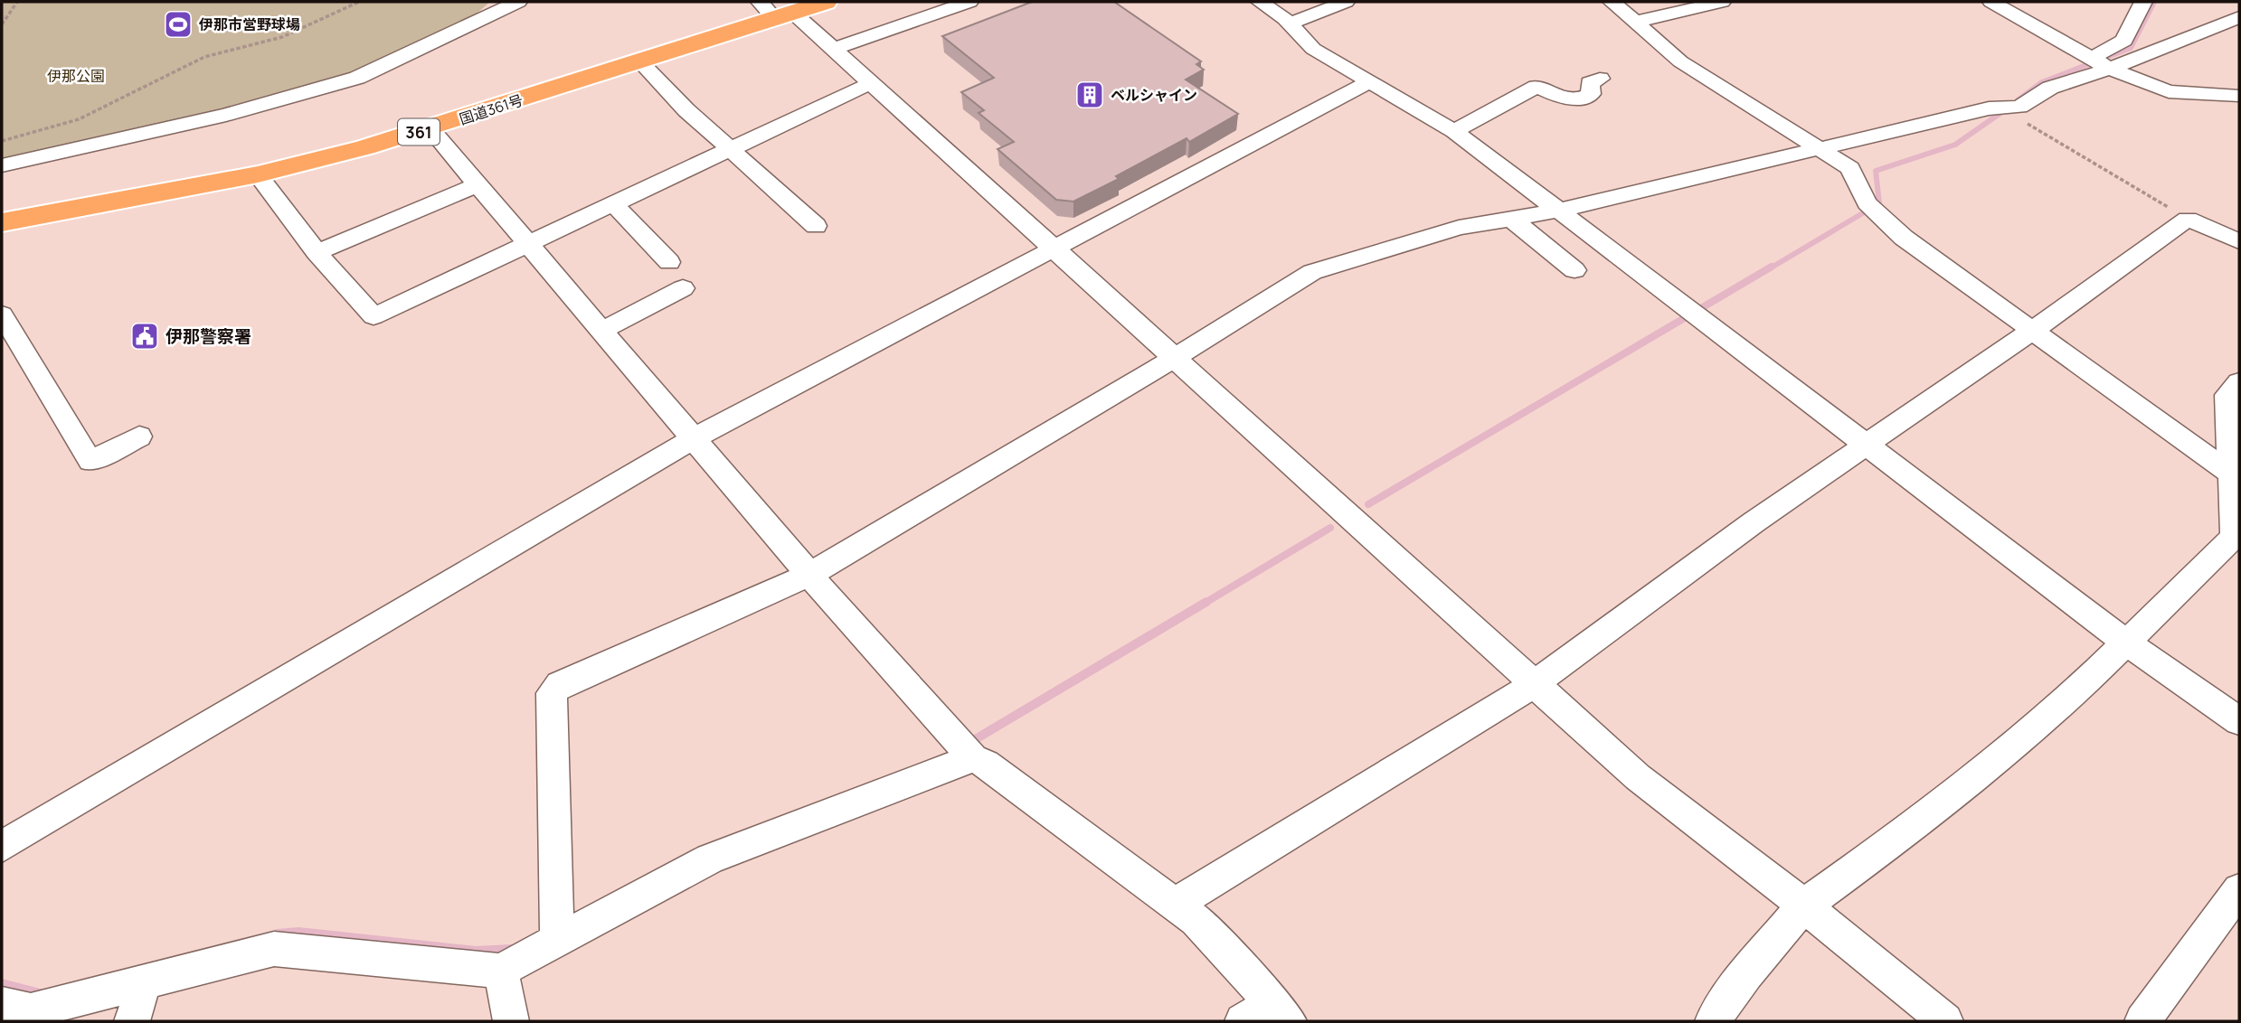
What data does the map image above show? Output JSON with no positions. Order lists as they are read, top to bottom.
{
  "streets": {
    "highway": ["国道361号", "361"]
  },
  "parks": ["伊那公園"],
  "places": {
    "sports": ["伊那市営野球場"],
    "building": ["ベルシャイン"],
    "public building": ["伊那警察署"]
  }
}
